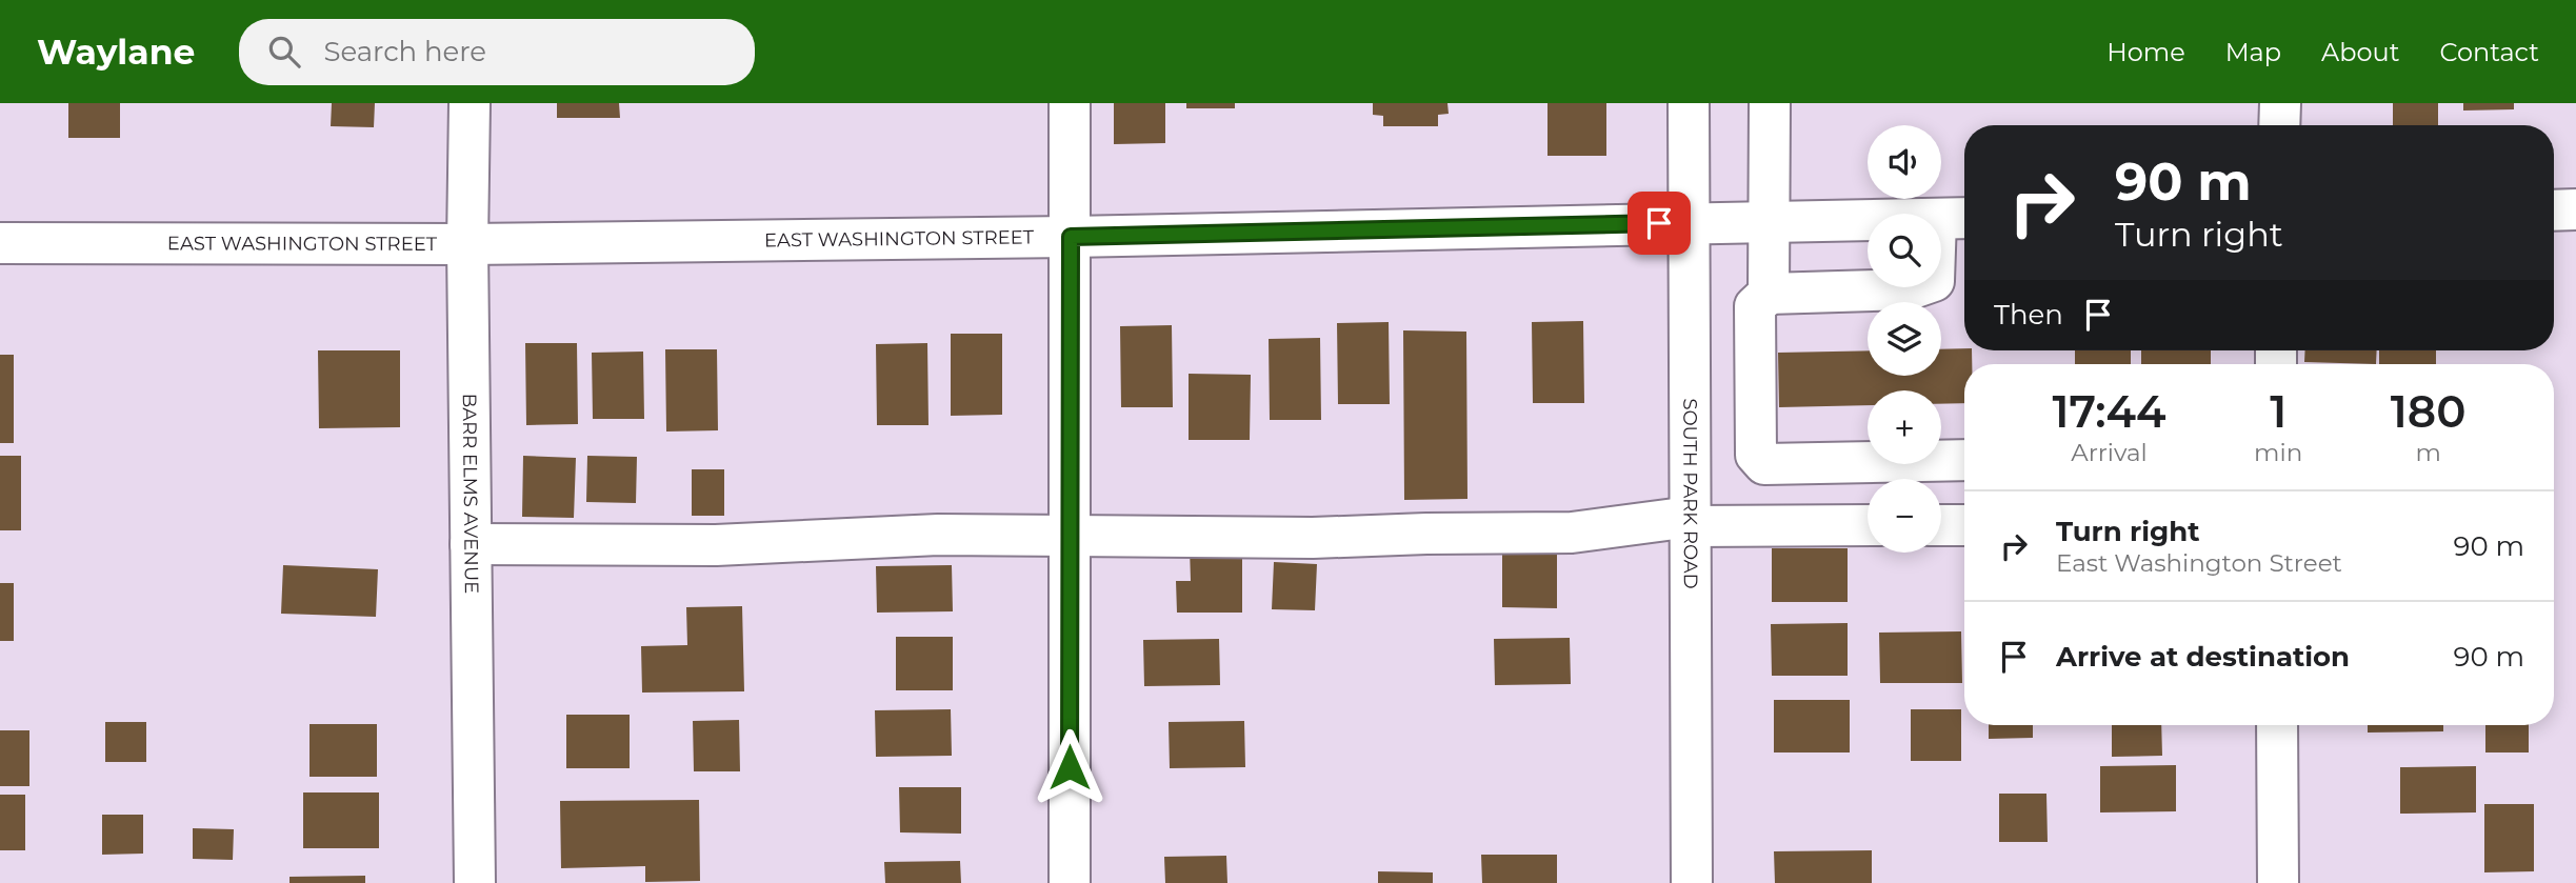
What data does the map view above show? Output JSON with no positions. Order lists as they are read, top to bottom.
{
  "streets": {
    "street": ["EAST WASHINGTON STREET", "BARR ELMS AVENUE", "SOUTH PARK ROAD"]
  },
  "crossings": [
    ["EAST WASHINGTON STREET", "BARR ELMS AVENUE"],
    ["EAST WASHINGTON STREET", "SOUTH PARK ROAD"]
  ],
  "page": {
    "header": "Waylane",
    "search": "Search here",
    "nav": [
      "Home",
      "Map",
      "About",
      "Contact"
    ],
    "map_buttons": ["+", "−"],
    "turn": ["90 m", "Turn right"],
    "then": "Then",
    "eta": [
      "17:44",
      "Arrival",
      "1",
      "min",
      "180",
      "m"
    ],
    "list": [
      {
        "name": "Turn right",
        "note": "East Washington Street",
        "value": "90 m"
      },
      {
        "name": "Arrive at destination",
        "value": "90 m"
      }
    ]
  }
}
